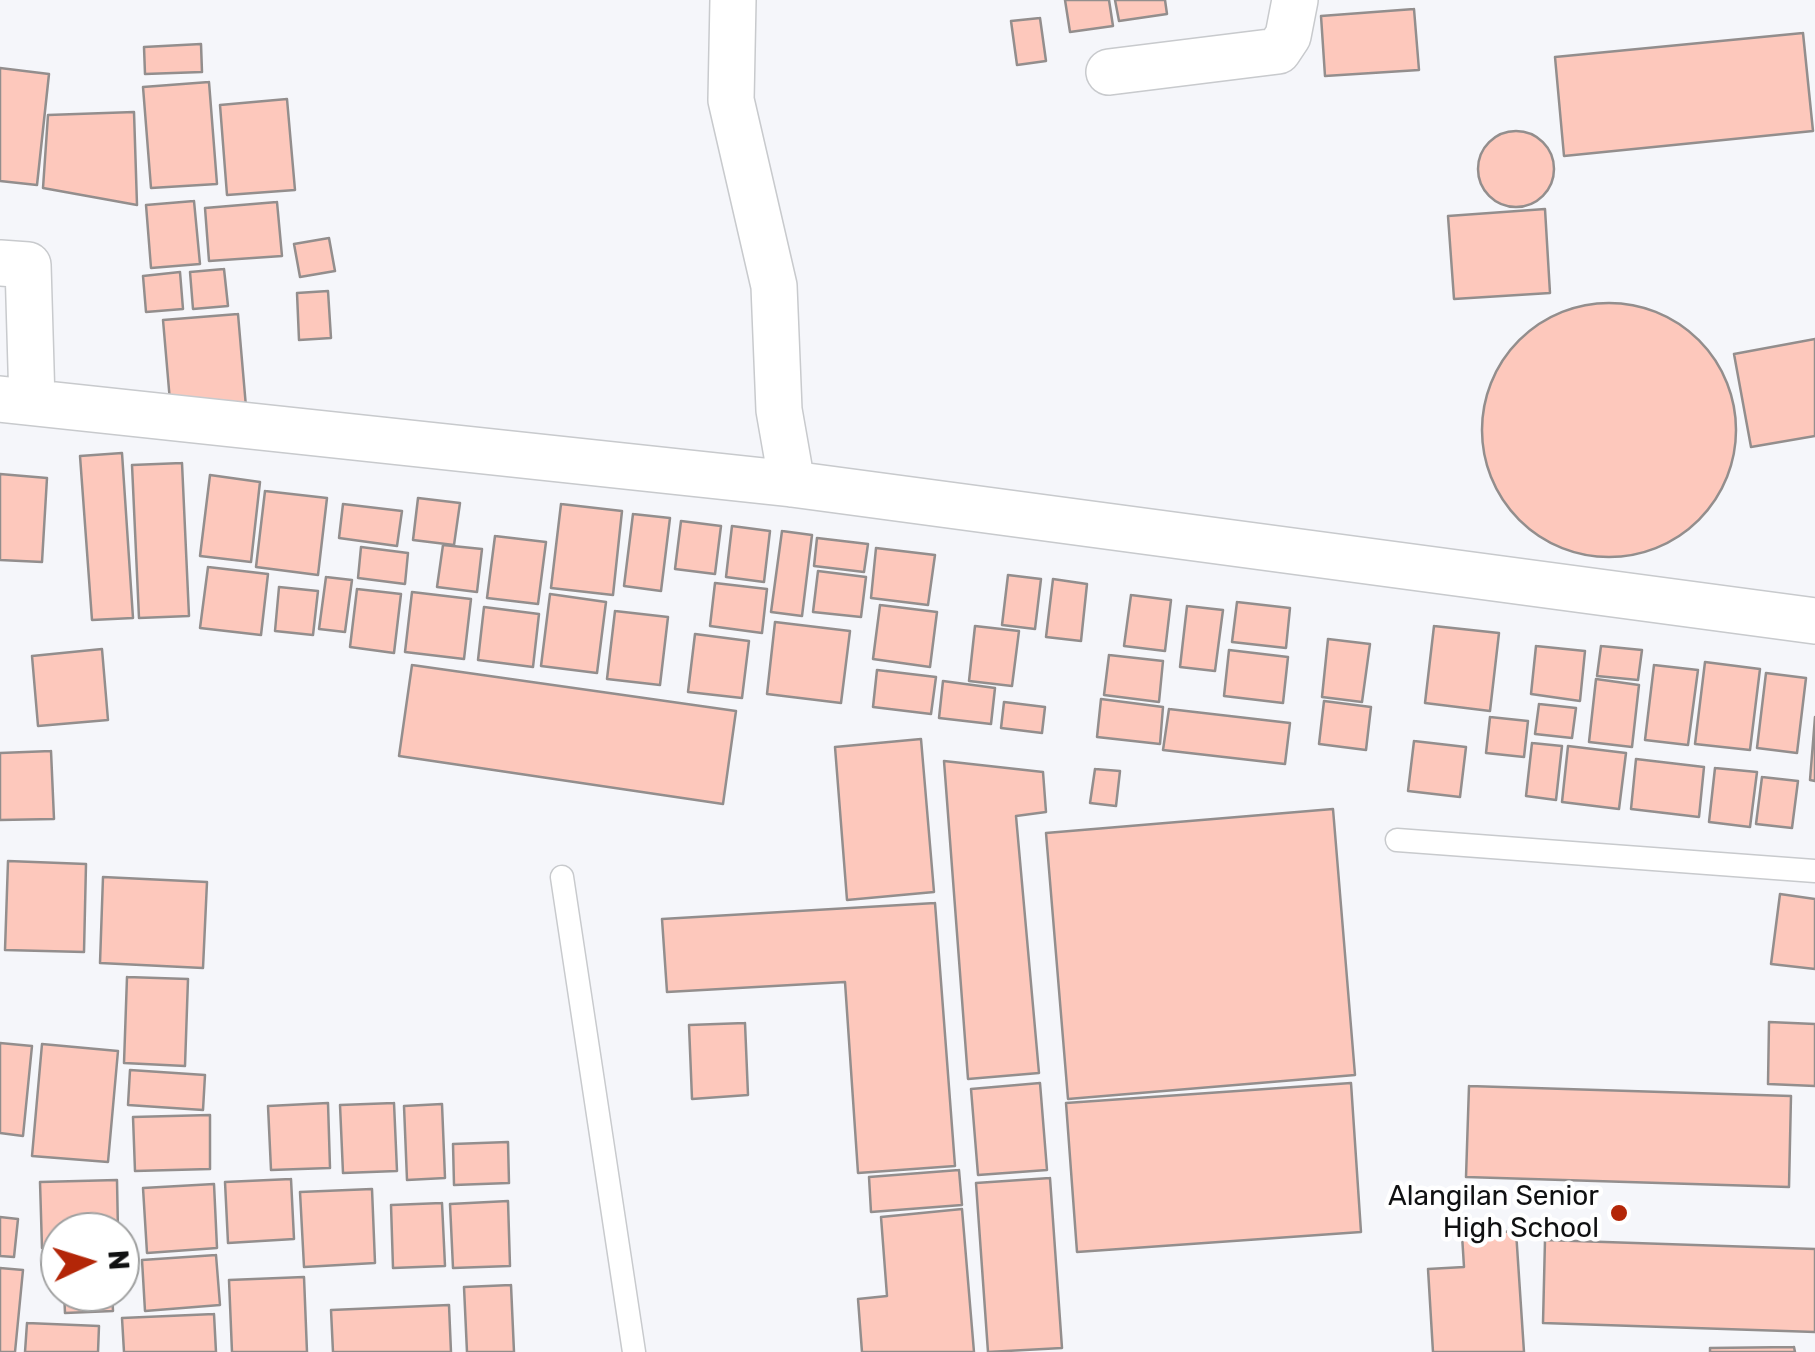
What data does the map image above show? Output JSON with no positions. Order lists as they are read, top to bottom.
{
  "places": ["Alangilan Senior High School"],
  "north": "right"
}
